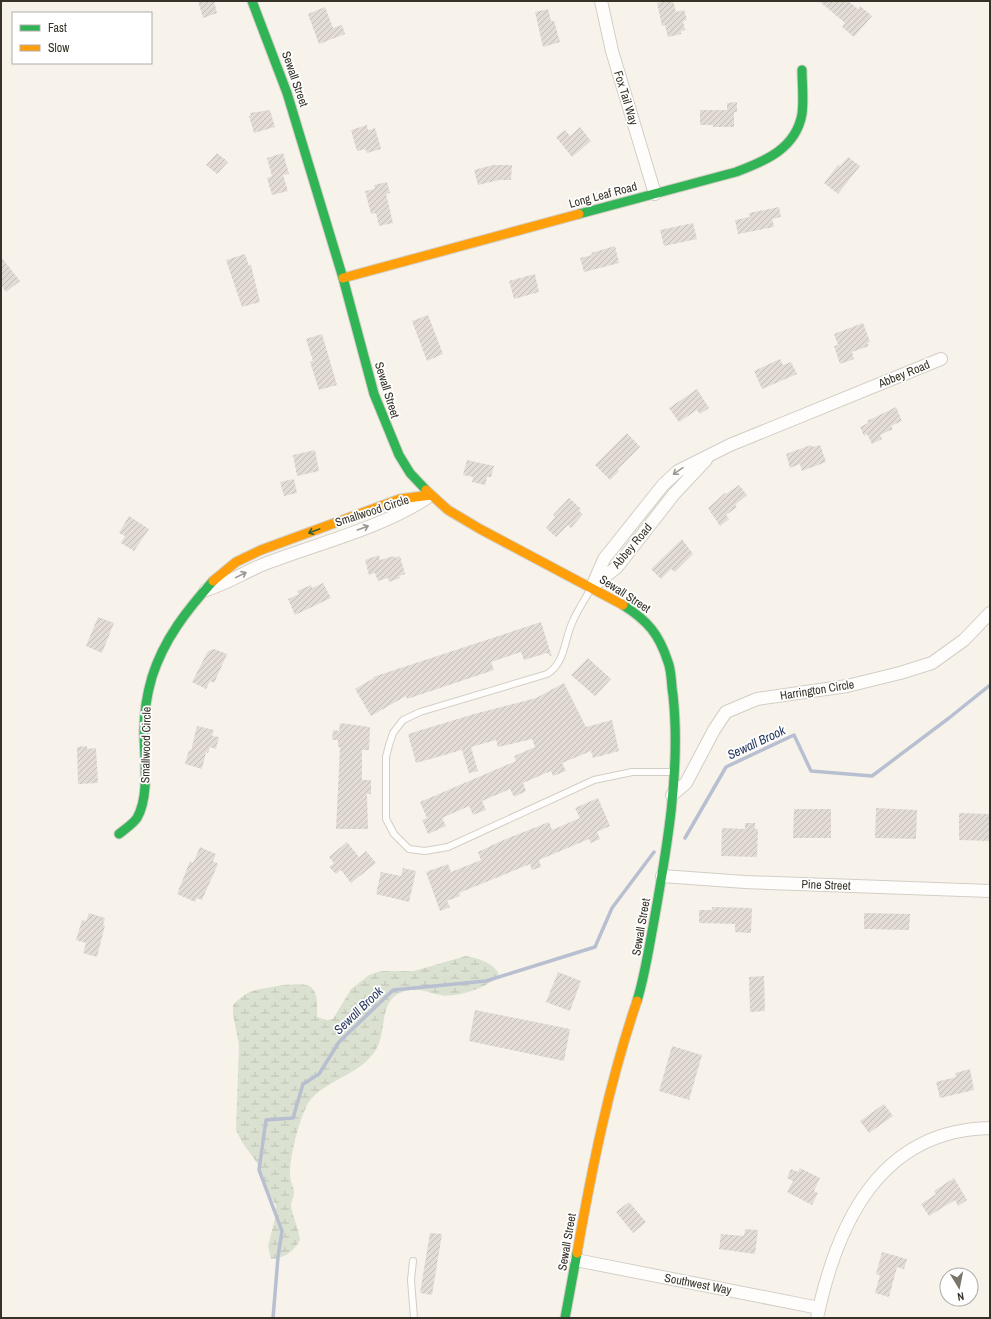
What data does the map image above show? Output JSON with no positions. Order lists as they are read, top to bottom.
{
  "streets": {
    "street": [
      "Sewall Street",
      "Fox Tail Way",
      "Long Leaf Road",
      "Abbey Road",
      "Smallwood Circle",
      "Harrington Circle",
      "Pine Street",
      "Southwest Way"
    ]
  },
  "crossings": [
    ["Sewall Street", "Long Leaf Road"],
    ["Sewall Street", "Abbey Road"],
    ["Sewall Street", "Smallwood Circle"],
    ["Sewall Street", "Harrington Circle"],
    ["Sewall Street", "Pine Street"],
    ["Sewall Street", "Southwest Way"],
    ["Fox Tail Way", "Long Leaf Road"]
  ],
  "water": ["Sewall Brook"],
  "legend": ["Fast", "Slow"],
  "north": "bottom"
}
